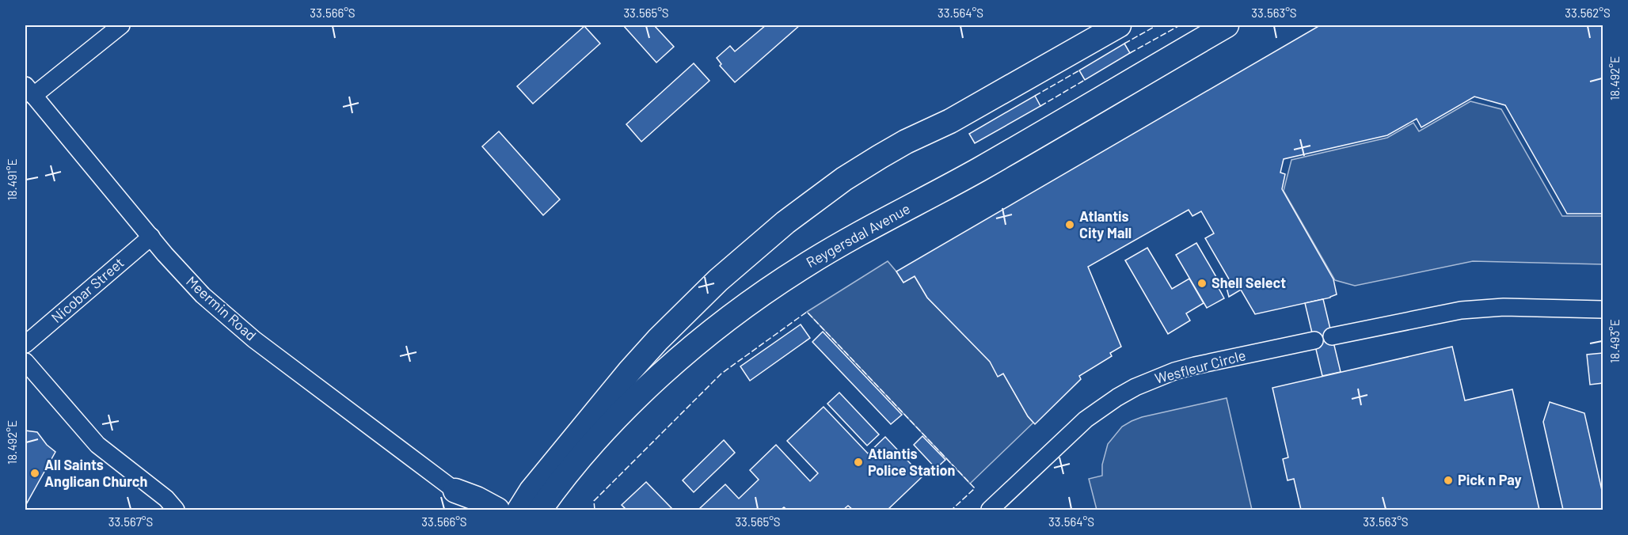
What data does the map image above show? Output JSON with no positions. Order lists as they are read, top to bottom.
{
  "streets": {
    "main road": ["Reygersdal Avenue", "Meermin Road"],
    "street": ["Nicobar Street", "Wesfleur Circle"]
  },
  "crossings": [
    ["Nicobar Street", "Meermin Road"]
  ],
  "places": [
    "Atlantis City Mall",
    "Shell Select",
    "Atlantis Police Station",
    "All Saints Anglican Church",
    "Pick n Pay"
  ],
  "coordinates": [
    "33.566°S",
    "33.565°S",
    "33.564°S",
    "33.563°S",
    "33.562°S",
    "18.492°E",
    "18.491°E",
    "18.493°E",
    "33.567°S"
  ]
}
